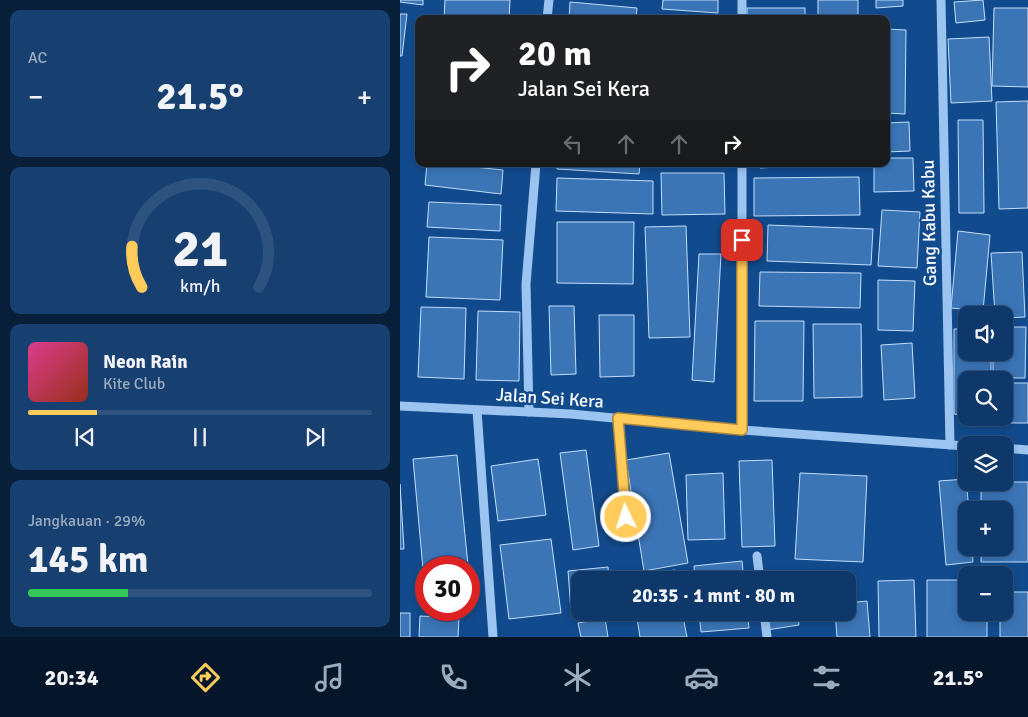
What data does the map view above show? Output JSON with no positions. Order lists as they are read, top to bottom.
{
  "streets": {
    "street": ["Gang Kabu Kabu", "Jalan Sei Kera"]
  },
  "crossings": [
    ["Gang Kabu Kabu", "Jalan Sei Kera"]
  ],
  "page": {
    "tile": [
      "AC",
      ["Jangkauan · 29%", "145 km"]
    ],
    "turn": ["20 m", "Jalan Sei Kera"],
    "heat": ["−", "21.5°", "+"],
    "map_buttons": ["+", "−"],
    "song": ["Neon Rain", "Kite Club"],
    "limit": "30",
    "trip": "20:35 · 1 mnt · 80 m",
    "tabs": ["20:34", "21.5°"],
    "gauge": ["21", "km/h"]
  }
}
